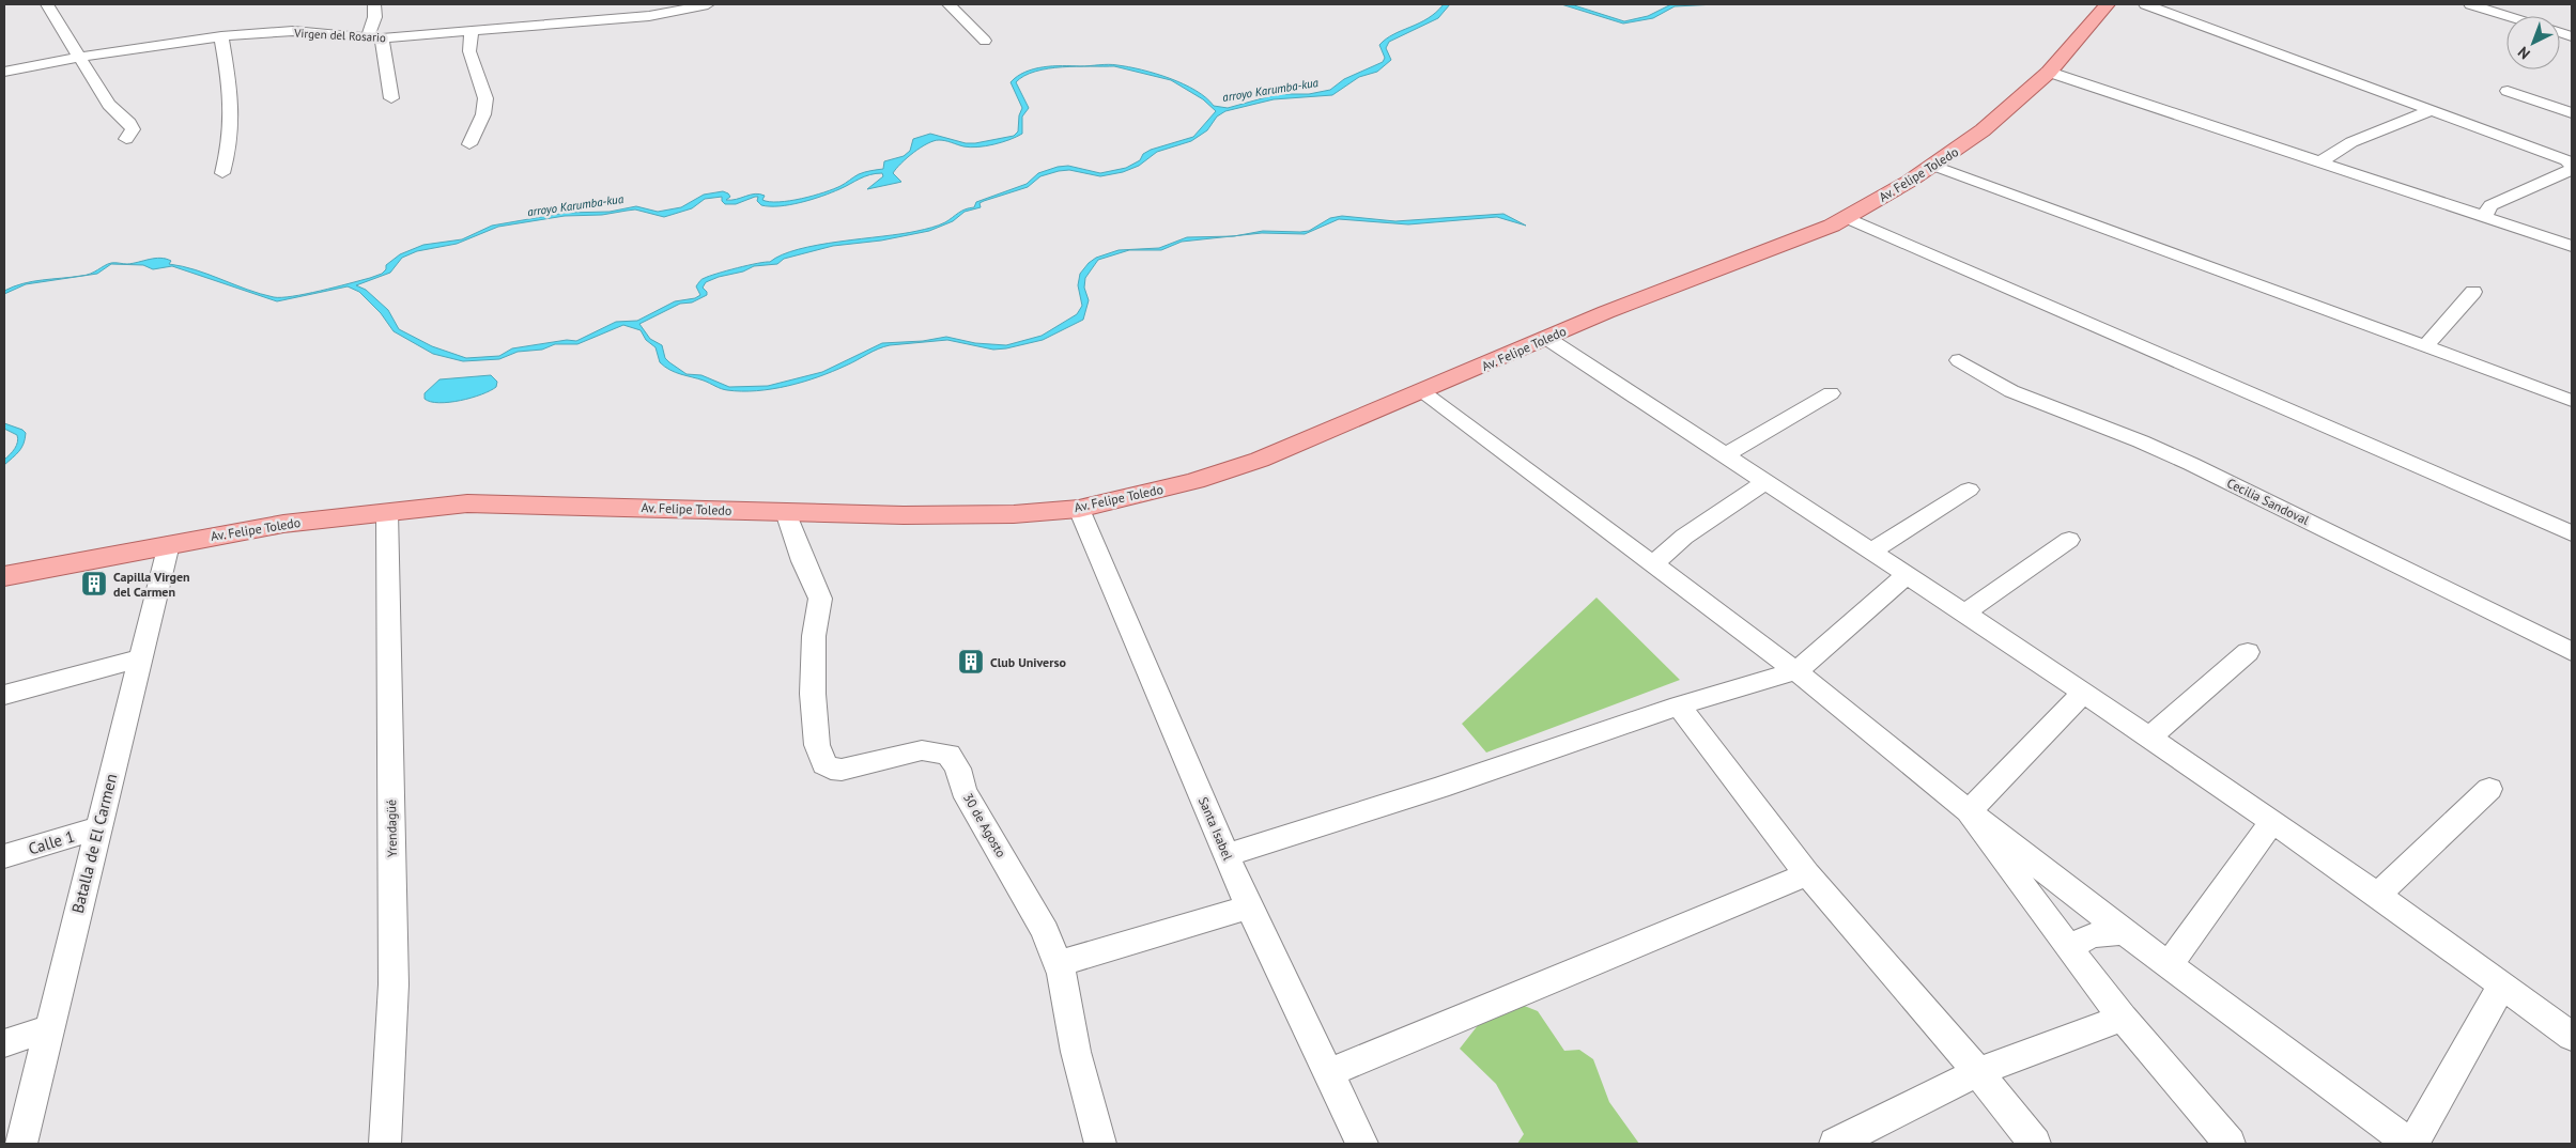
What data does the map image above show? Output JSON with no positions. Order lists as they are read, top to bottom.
{
  "streets": {
    "main road": ["Av. Felipe Toledo"],
    "street": [
      "Virgen del Rosario",
      "Cecilia Sandoval",
      "30 de Agosto",
      "Yrendagüé",
      "Santa Isabel",
      "Calle 1",
      "Batalla de El Carmen"
    ]
  },
  "crossings": [
    ["Av. Felipe Toledo", "30 de Agosto"],
    ["Av. Felipe Toledo", "Yrendagüé"],
    ["Av. Felipe Toledo", "Santa Isabel"],
    ["Av. Felipe Toledo", "Batalla de El Carmen"],
    ["Calle 1", "Batalla de El Carmen"]
  ],
  "water": ["arroyo Karumba-kua"],
  "places": {
    "building": ["Capilla Virgen del Carmen", "Club Universo"]
  },
  "north": "bottom left"
}
